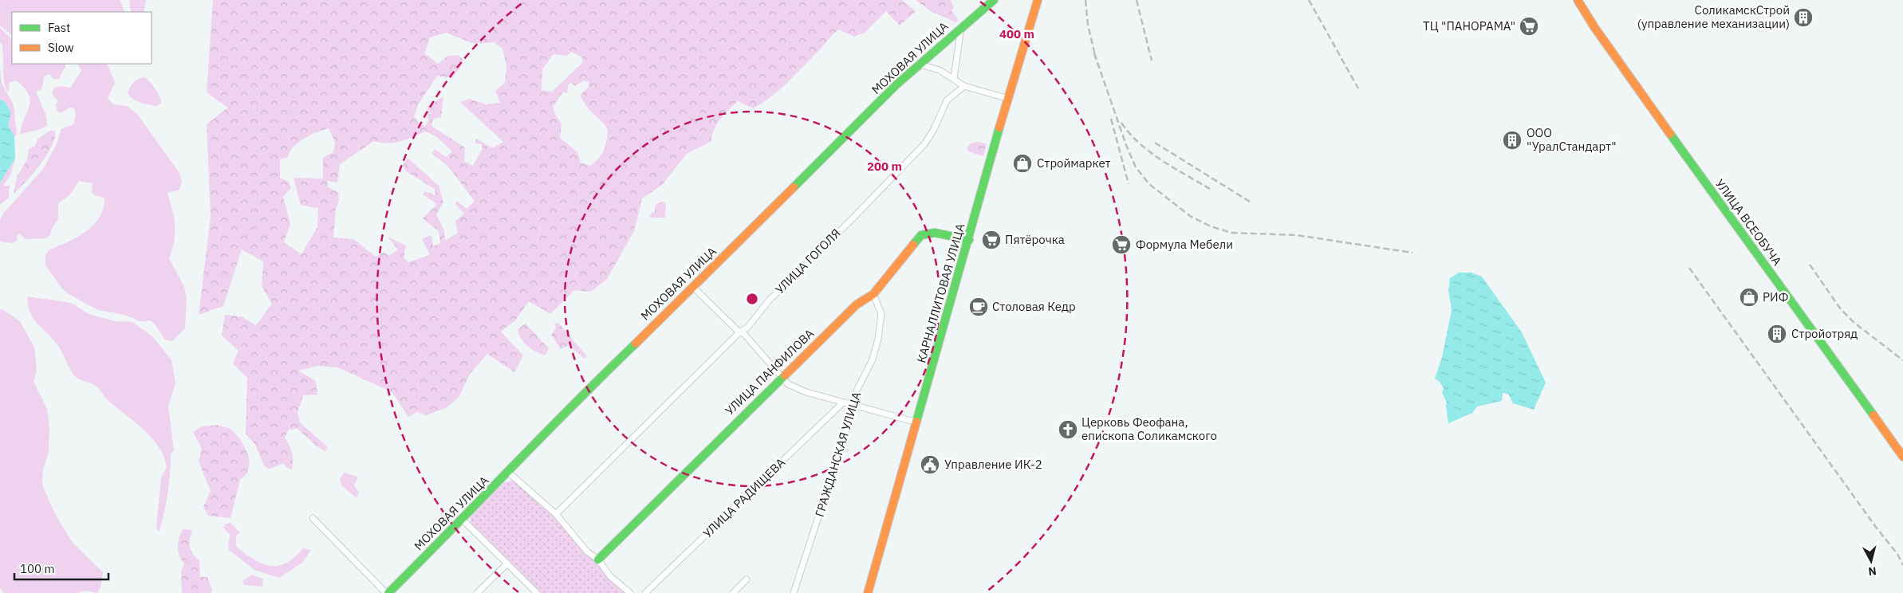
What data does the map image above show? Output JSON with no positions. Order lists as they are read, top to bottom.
{
  "streets": {
    "street": [
      "МОХОВАЯ УЛИЦА",
      "УЛИЦА ВСЕОБУЧА",
      "УЛИЦА ГОГОЛЯ",
      "КАРНАЛЛИТОВАЯ УЛИЦА",
      "УЛИЦА ПАНФИЛОВА",
      "ГРАЖДАНСКАЯ УЛИЦА",
      "УЛИЦА РАДИЩЕВА"
    ]
  },
  "crossings": [
    ["КАРНАЛЛИТОВАЯ УЛИЦА", "УЛИЦА ПАНФИЛОВА"],
    ["УЛИЦА ПАНФИЛОВА", "ГРАЖДАНСКАЯ УЛИЦА"]
  ],
  "places": {
    "building": ["СоликамскСтрой (управление механизации)", "ООО \"УралСтандарт\"", "Стройотряд"],
    "supermarket": ["ТЦ \"ПАНОРАМА\"", "Пятёрочка", "Формула Мебели"],
    "shop": ["Строймаркет", "РИФ"],
    "cafe": ["Столовая Кедр"],
    "church": ["Церковь Феофана, епископа Соликамского"],
    "public building": ["Управление ИК-2"]
  },
  "legend": ["Fast", "Slow"],
  "scale_bar": "100 m",
  "north": "bottom",
  "rings": ["400 m", "200 m"]
}
